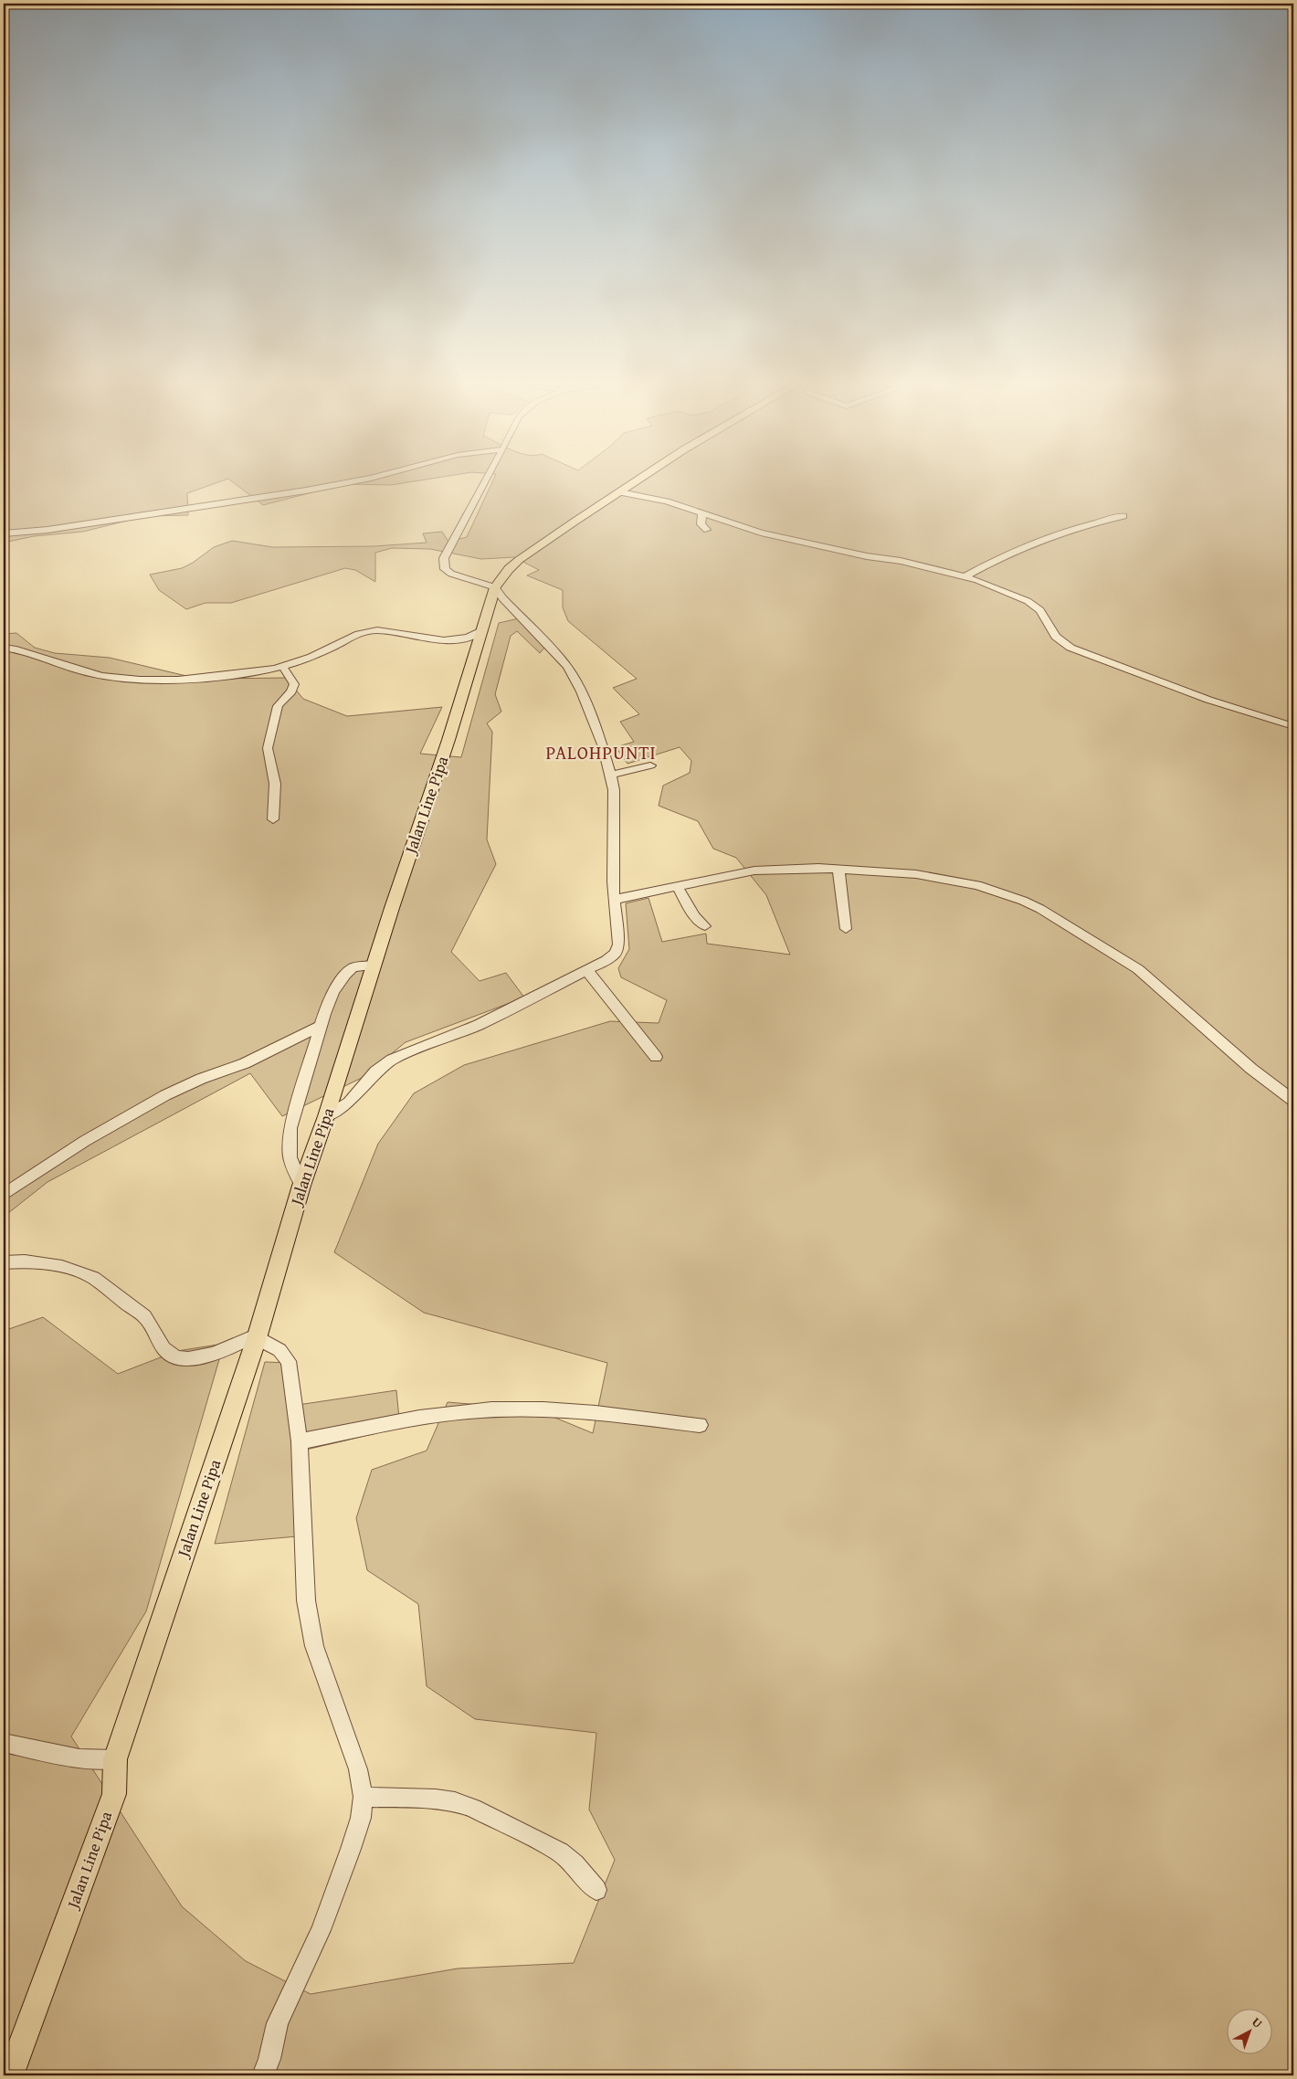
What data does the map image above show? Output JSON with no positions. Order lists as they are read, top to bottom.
{
  "streets": {
    "main road": ["Jalan Line Pipa"]
  },
  "districts": ["PALOHPUNTI"],
  "north": "top right"
}
